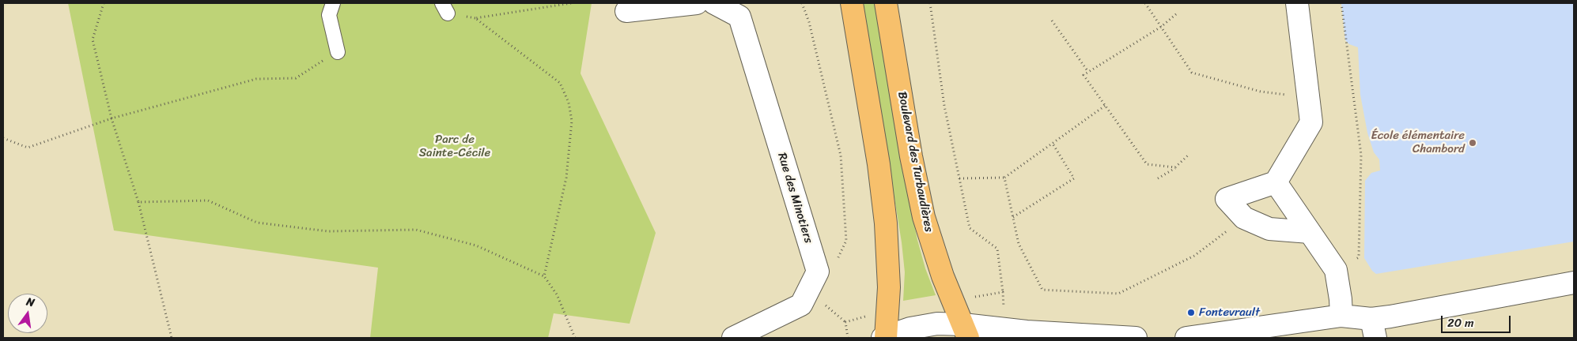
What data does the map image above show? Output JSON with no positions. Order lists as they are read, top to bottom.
{
  "streets": {
    "main road": ["Boulevard des Turbaudières"],
    "street": ["Rue des Minotiers"]
  },
  "parks": ["Parc de Sainte-Cécile"],
  "places": ["École élémentaire Chambord", "Fontevrault"],
  "scale_bar": "20 m",
  "north": "top"
}
